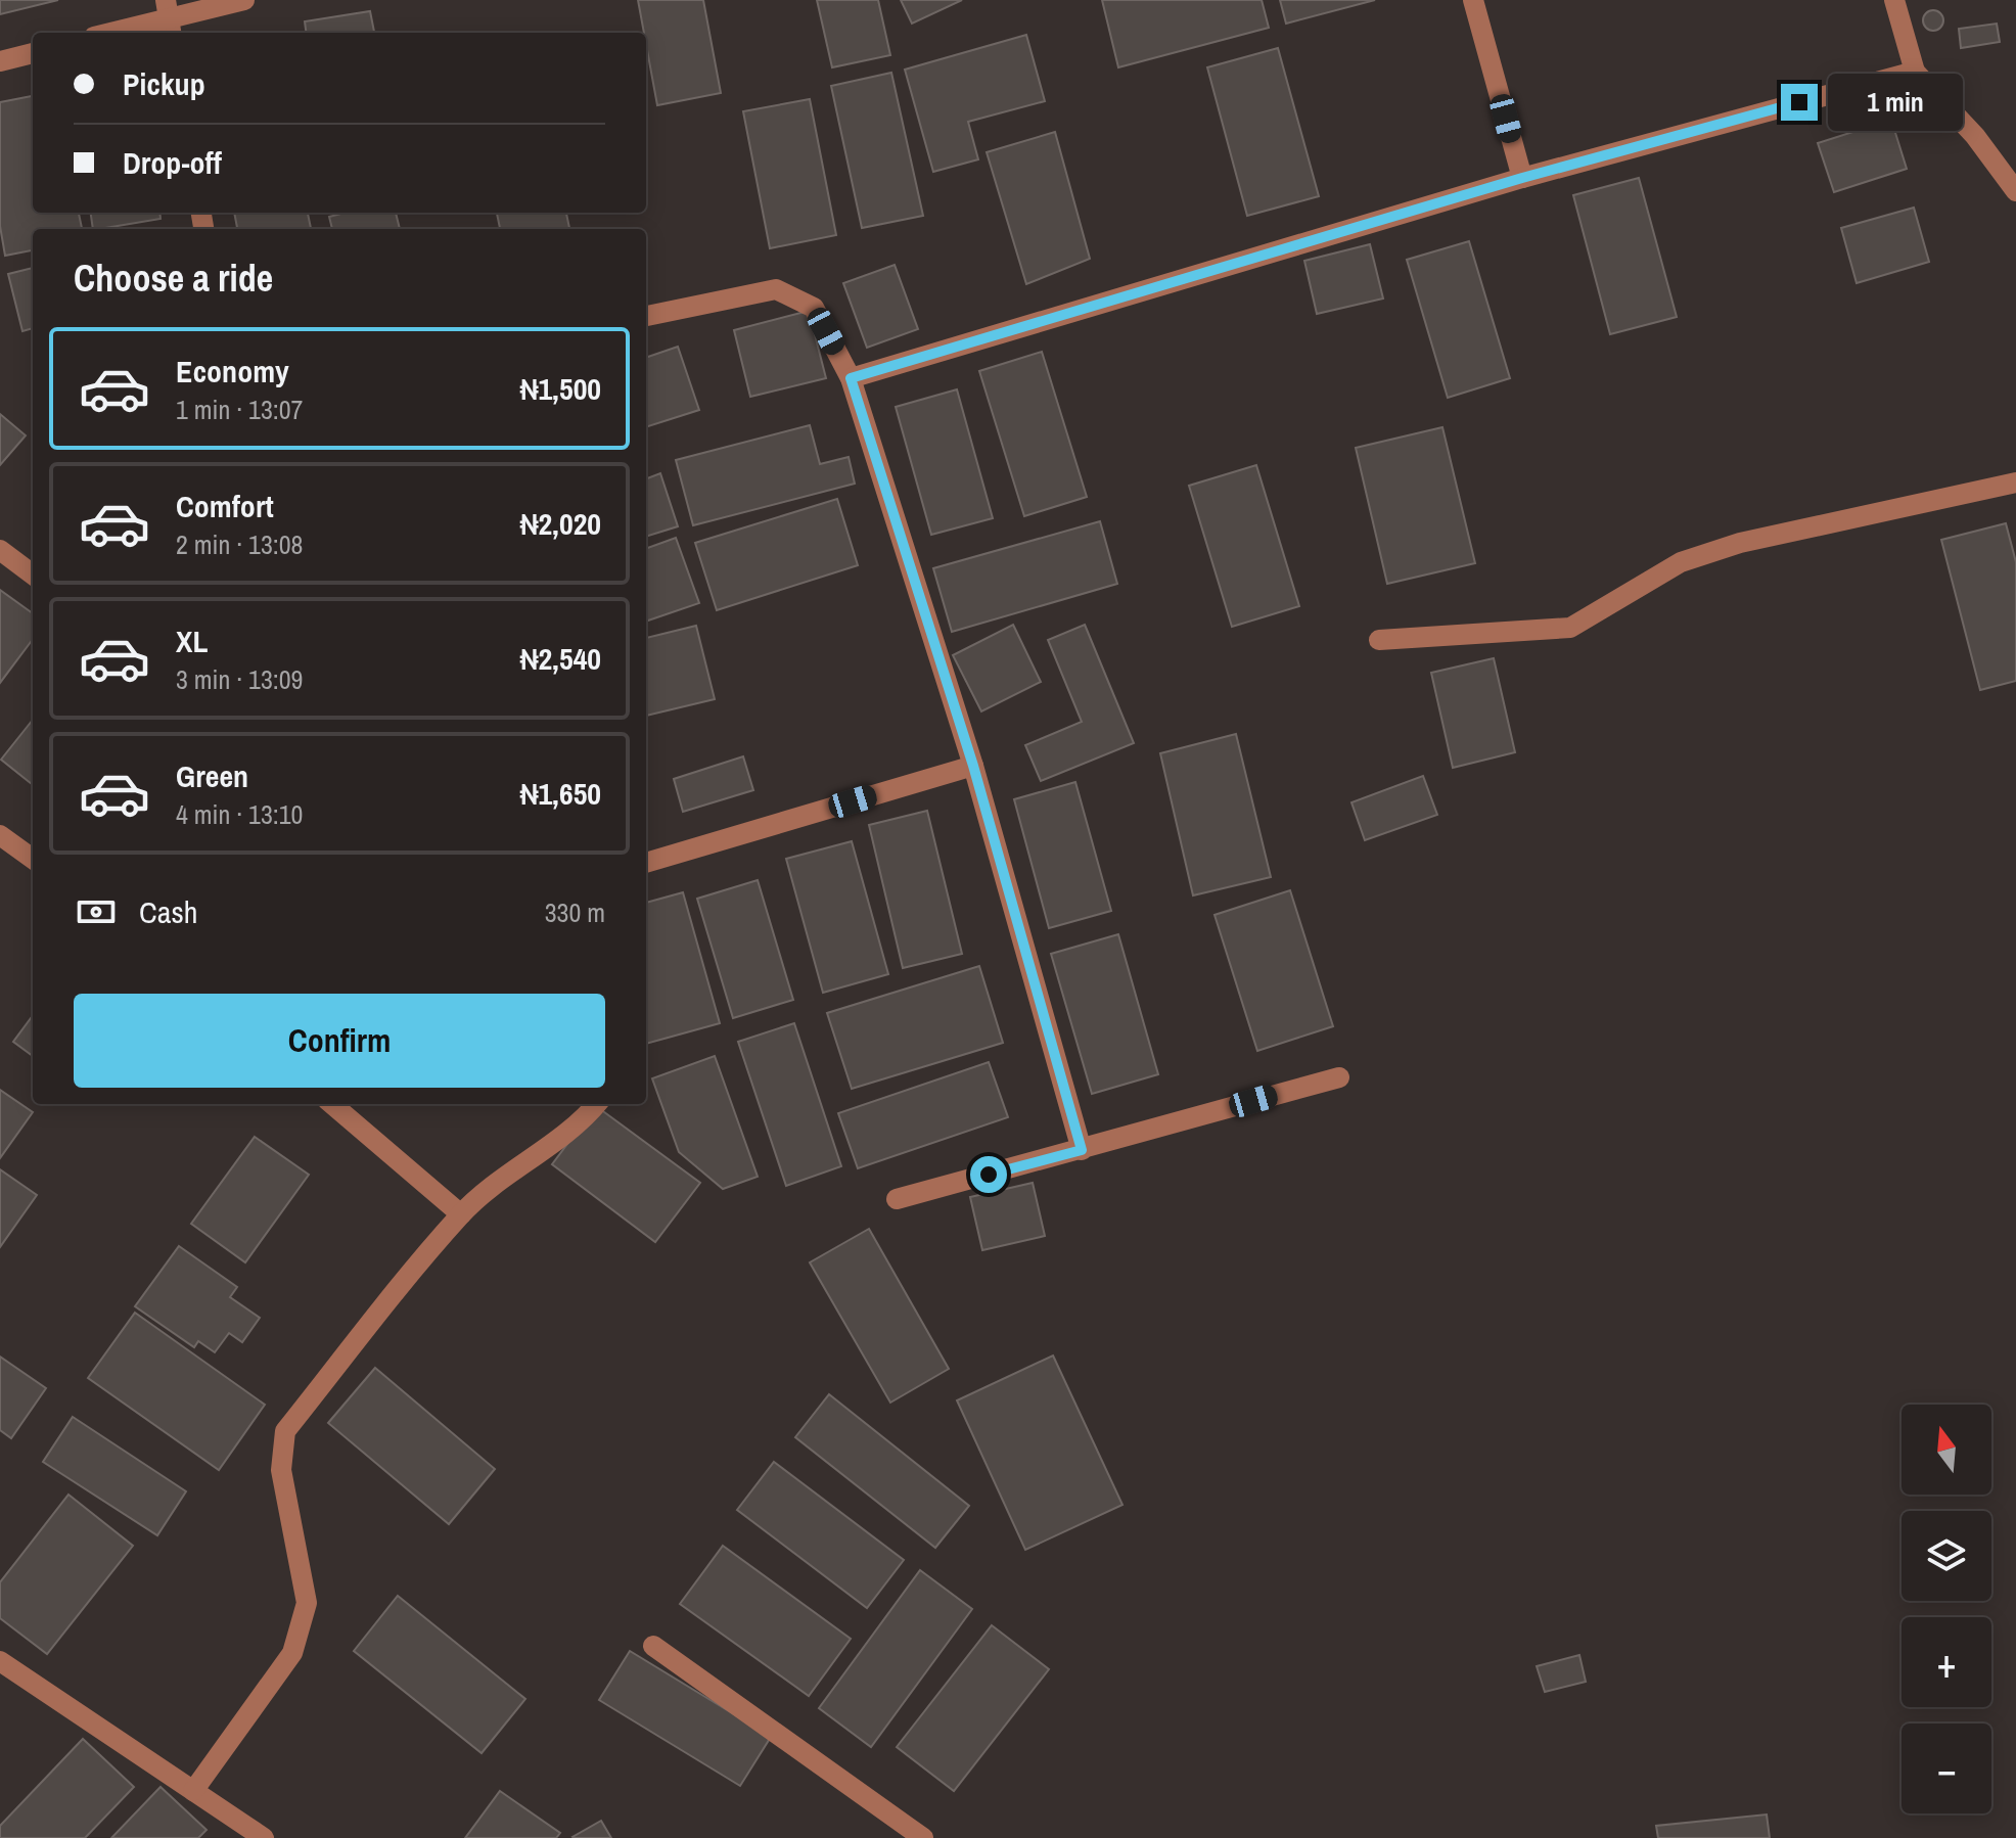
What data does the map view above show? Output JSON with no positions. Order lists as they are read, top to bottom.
{
  "north": "top",
  "page": {
    "banner": ["Pickup", "Drop-off"],
    "bubble": "1 min",
    "heading": "Choose a ride",
    "list": [
      {
        "name": "Economy",
        "note": "1 min · 13:07",
        "value": "₦1,500"
      },
      {
        "name": "Comfort",
        "note": "2 min · 13:08",
        "value": "₦2,020"
      },
      {
        "name": "XL",
        "note": "3 min · 13:09",
        "value": "₦2,540"
      },
      {
        "name": "Green",
        "note": "4 min · 13:10",
        "value": "₦1,650"
      }
    ],
    "pay": ["Cash", "330 m"],
    "buttons": "Confirm",
    "map_buttons": ["+", "−"]
  }
}
